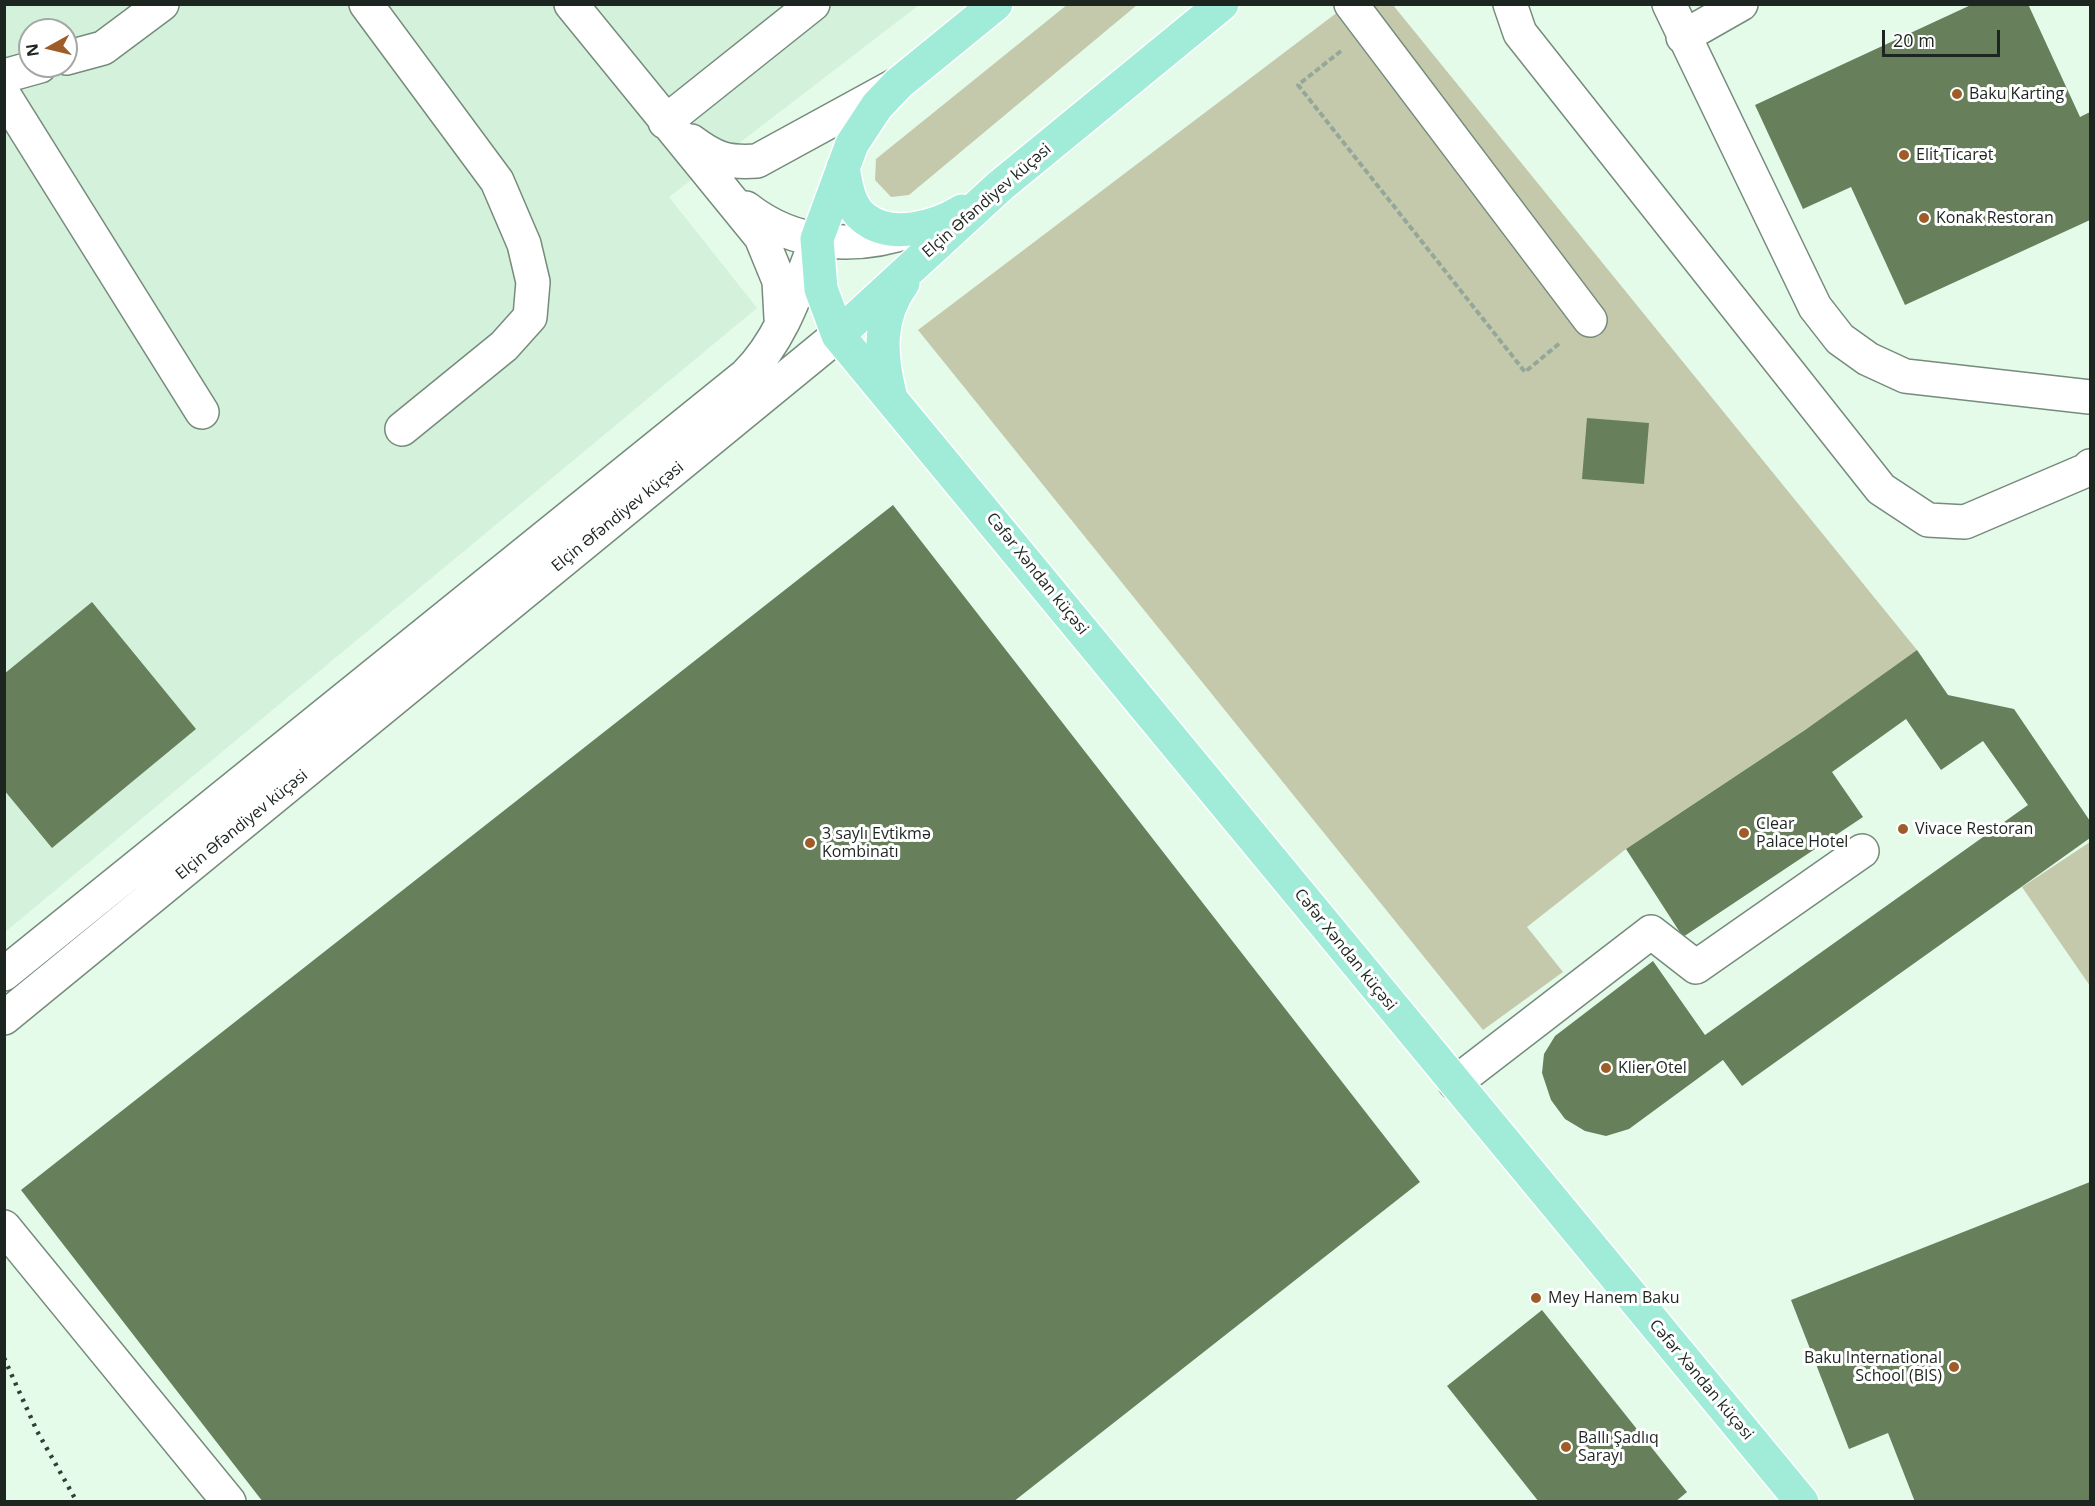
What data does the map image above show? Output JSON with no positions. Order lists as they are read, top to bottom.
{
  "streets": {
    "main road": ["Elçin Əfəndiyev küçəsi", "Cəfər Xəndan küçəsi"]
  },
  "crossings": [
    ["Elçin Əfəndiyev küçəsi", "Cəfər Xəndan küçəsi"]
  ],
  "places": [
    "Baku Karting",
    "Elit Ticarət",
    "Konak Restoran",
    "Vivace Restoran",
    "Clear Palace Hotel",
    "3 saylı Evtikmə Kombinatı",
    "Klier Otel",
    "Mey Hanem Baku",
    "Baku International School (BIS)",
    "Ballı Şadlıq Sarayı"
  ],
  "scale_bar": "20 m",
  "north": "left"
}
